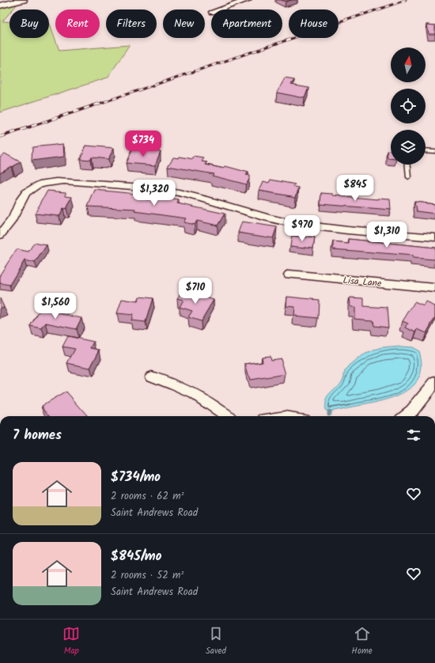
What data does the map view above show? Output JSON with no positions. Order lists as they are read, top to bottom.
{
  "streets": {
    "street": ["Lisa Lane"]
  },
  "north": "top",
  "page": {
    "chip": [
      "Buy",
      "Rent",
      "Filters",
      "New",
      "Apartment",
      "House"
    ],
    "price": [
      "$734",
      "$845",
      "$1,320",
      "$970",
      "$1,310",
      "$710",
      "$1,560"
    ],
    "heading": "7 homes",
    "list": [
      {
        "name": "$734/mo",
        "note": "2 rooms · 62 m² · Saint Andrews Road"
      },
      {
        "name": "$845/mo",
        "note": "2 rooms · 52 m² · Saint Andrews Road"
      }
    ],
    "tabs": ["Map", "Saved", "Home"]
  }
}
